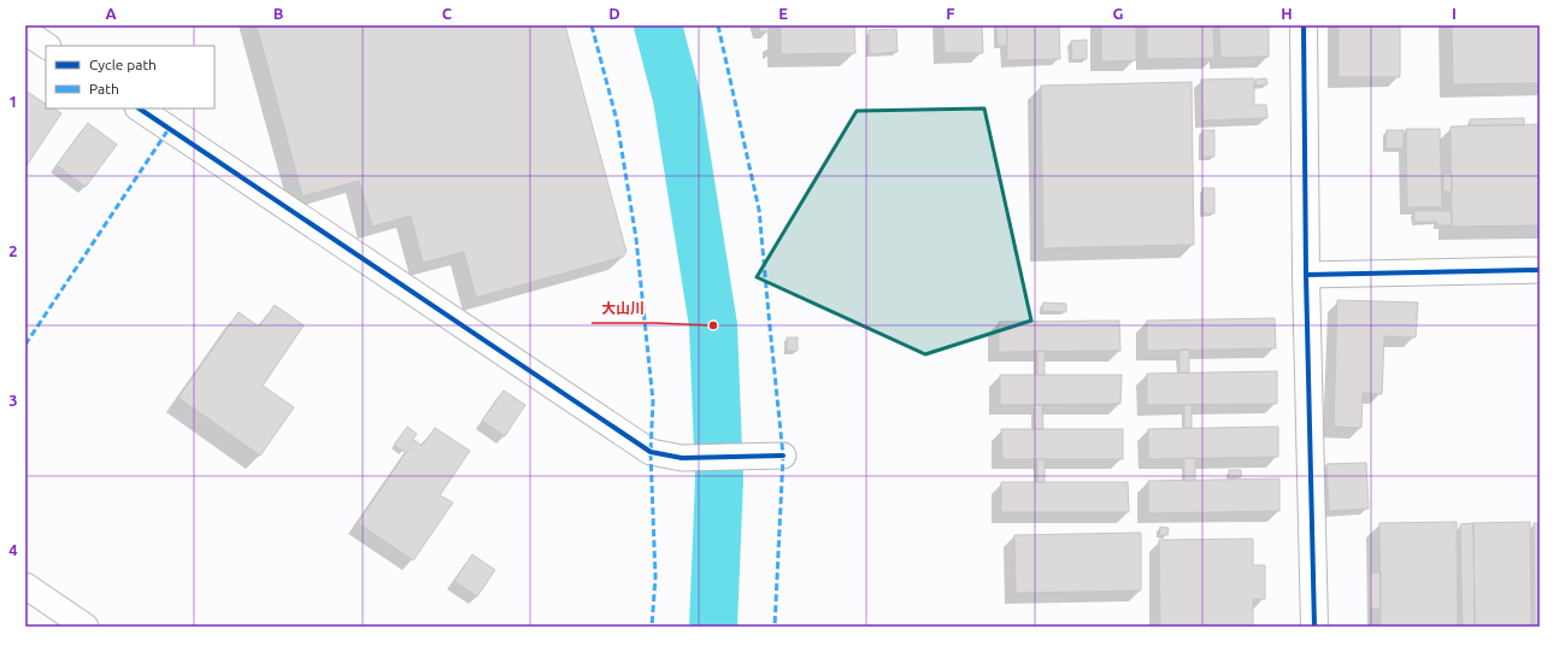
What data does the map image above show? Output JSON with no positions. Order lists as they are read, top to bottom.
{
  "places": ["大山川"],
  "legend": ["Cycle path", "Path"],
  "grid": {
    "columns": [
      "A",
      "B",
      "C",
      "D",
      "E",
      "F",
      "G",
      "H",
      "I"
    ],
    "rows": [
      "1",
      "2",
      "3",
      "4"
    ]
  }
}
